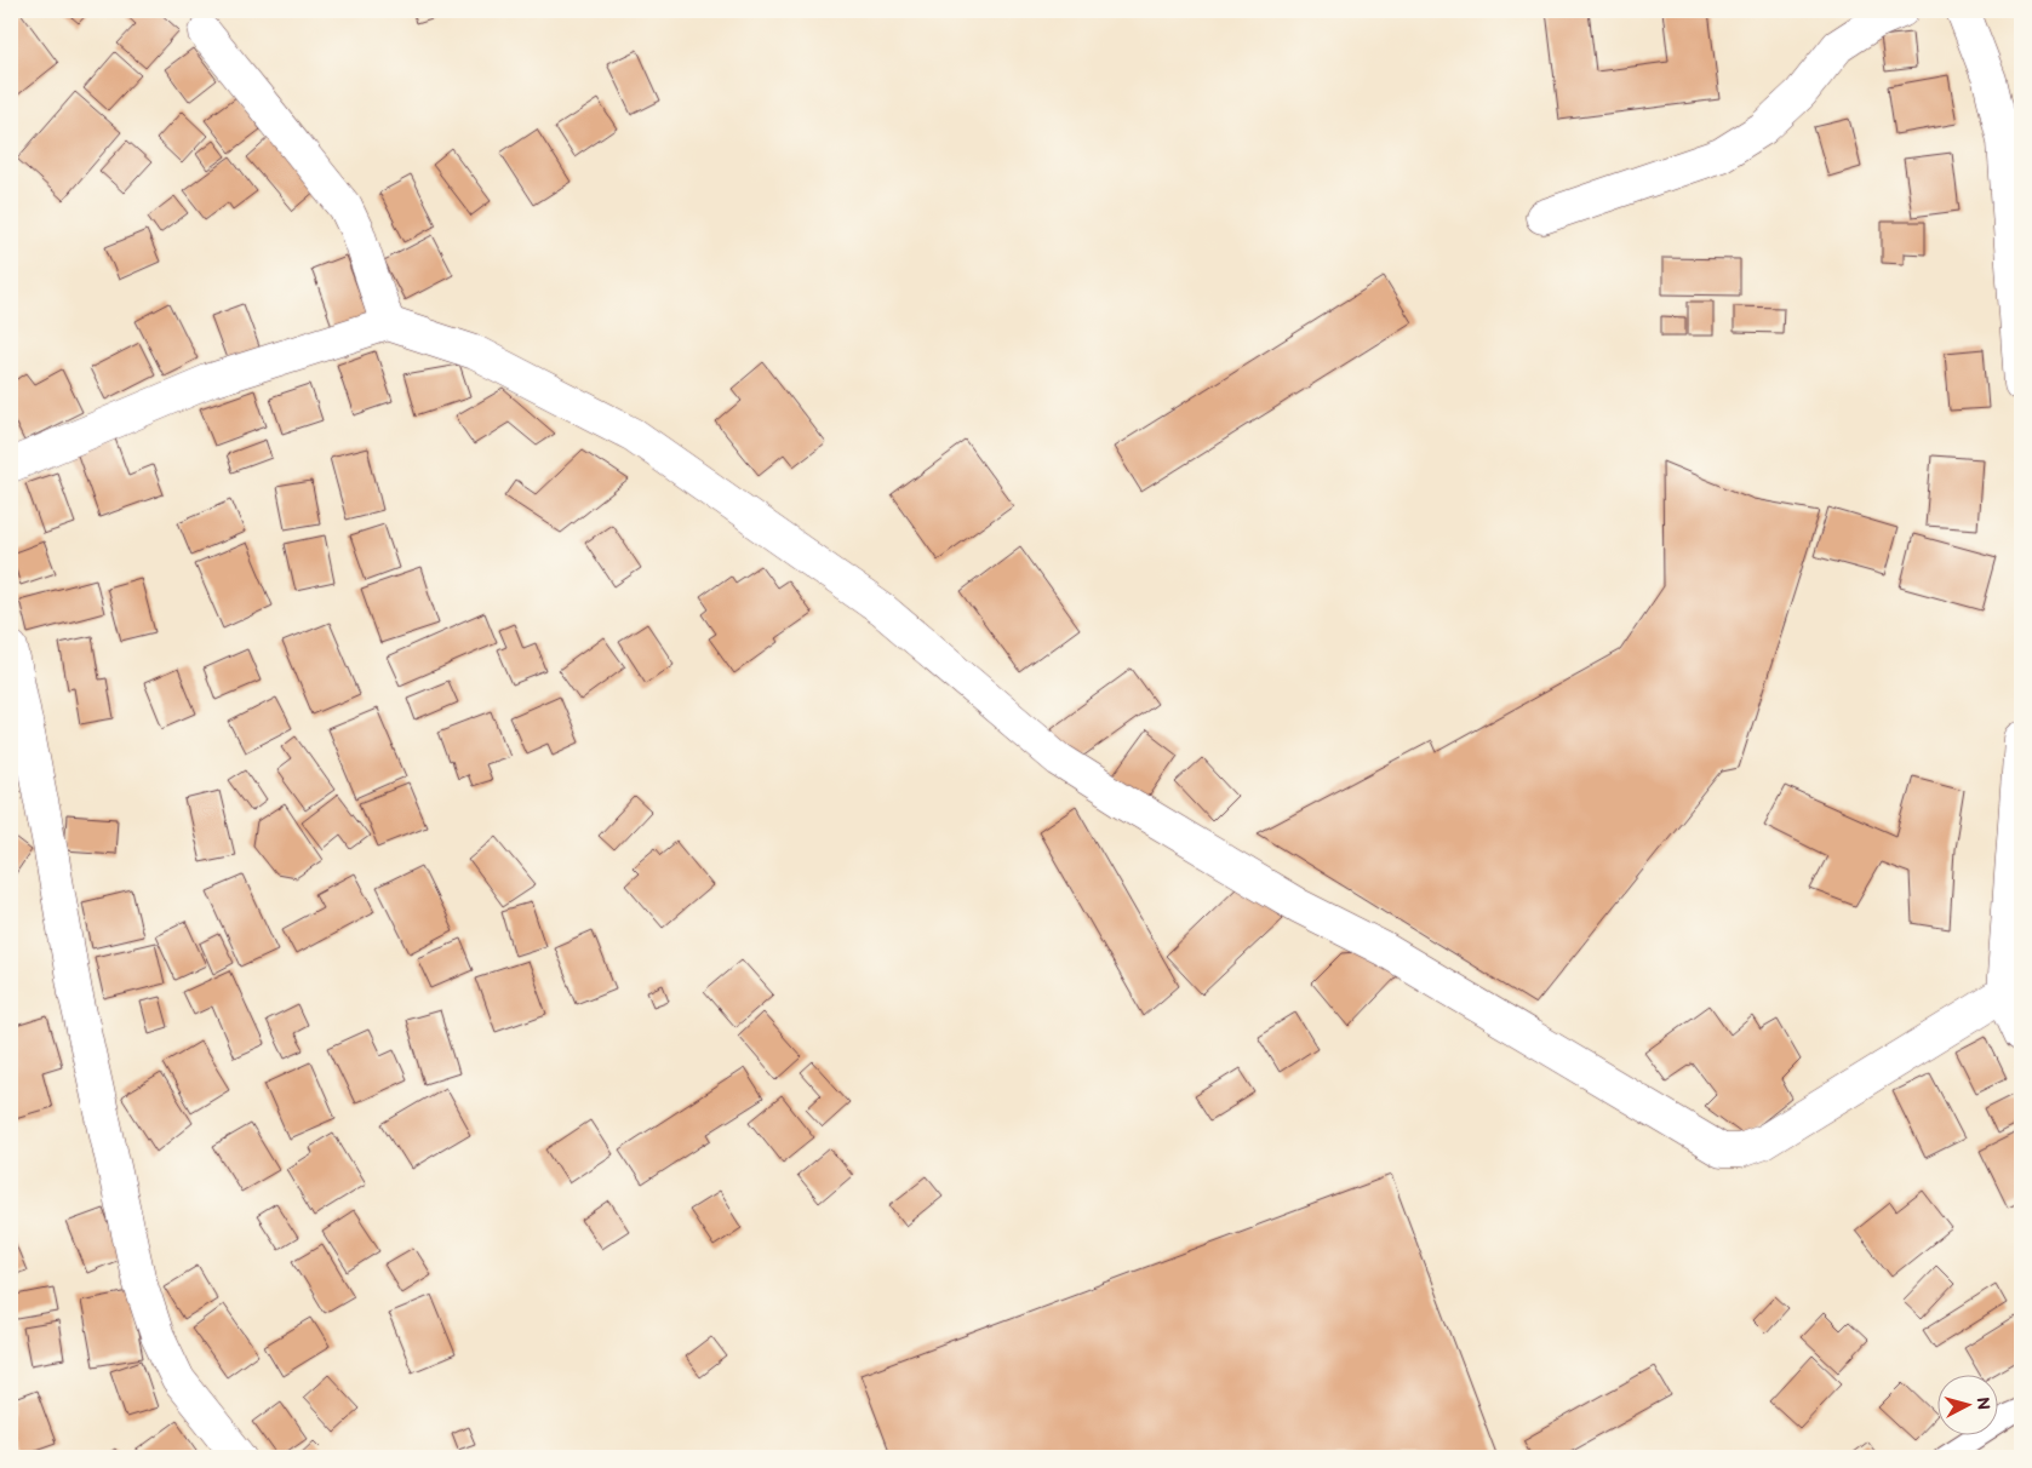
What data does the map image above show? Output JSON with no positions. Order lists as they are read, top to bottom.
{
  "north": "right"
}
